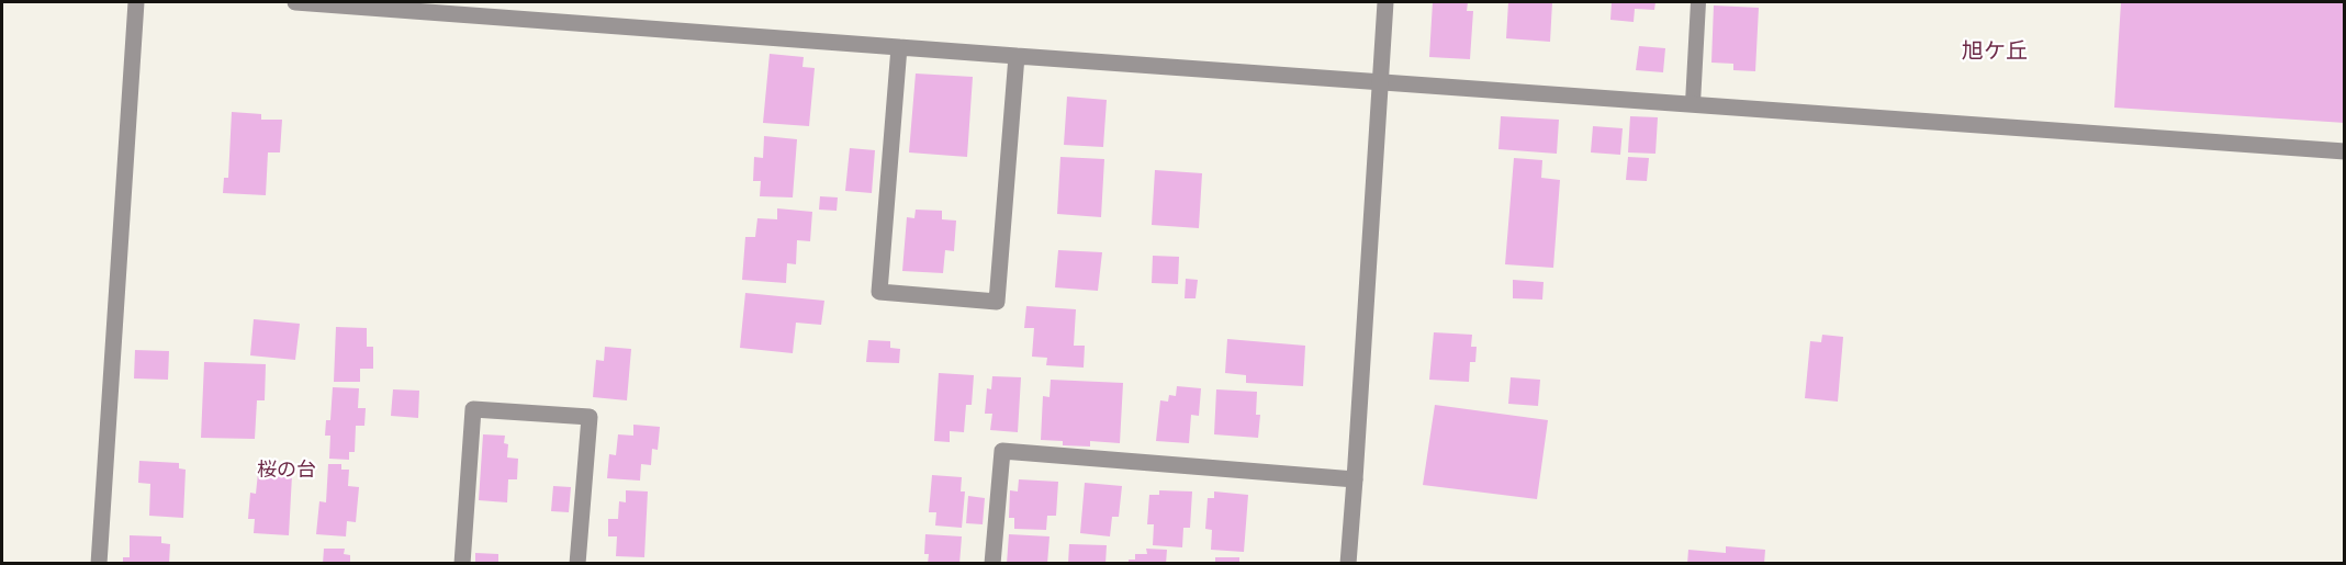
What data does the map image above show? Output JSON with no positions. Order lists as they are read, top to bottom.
{
  "districts": ["旭ケ丘", "桜の台"]
}
